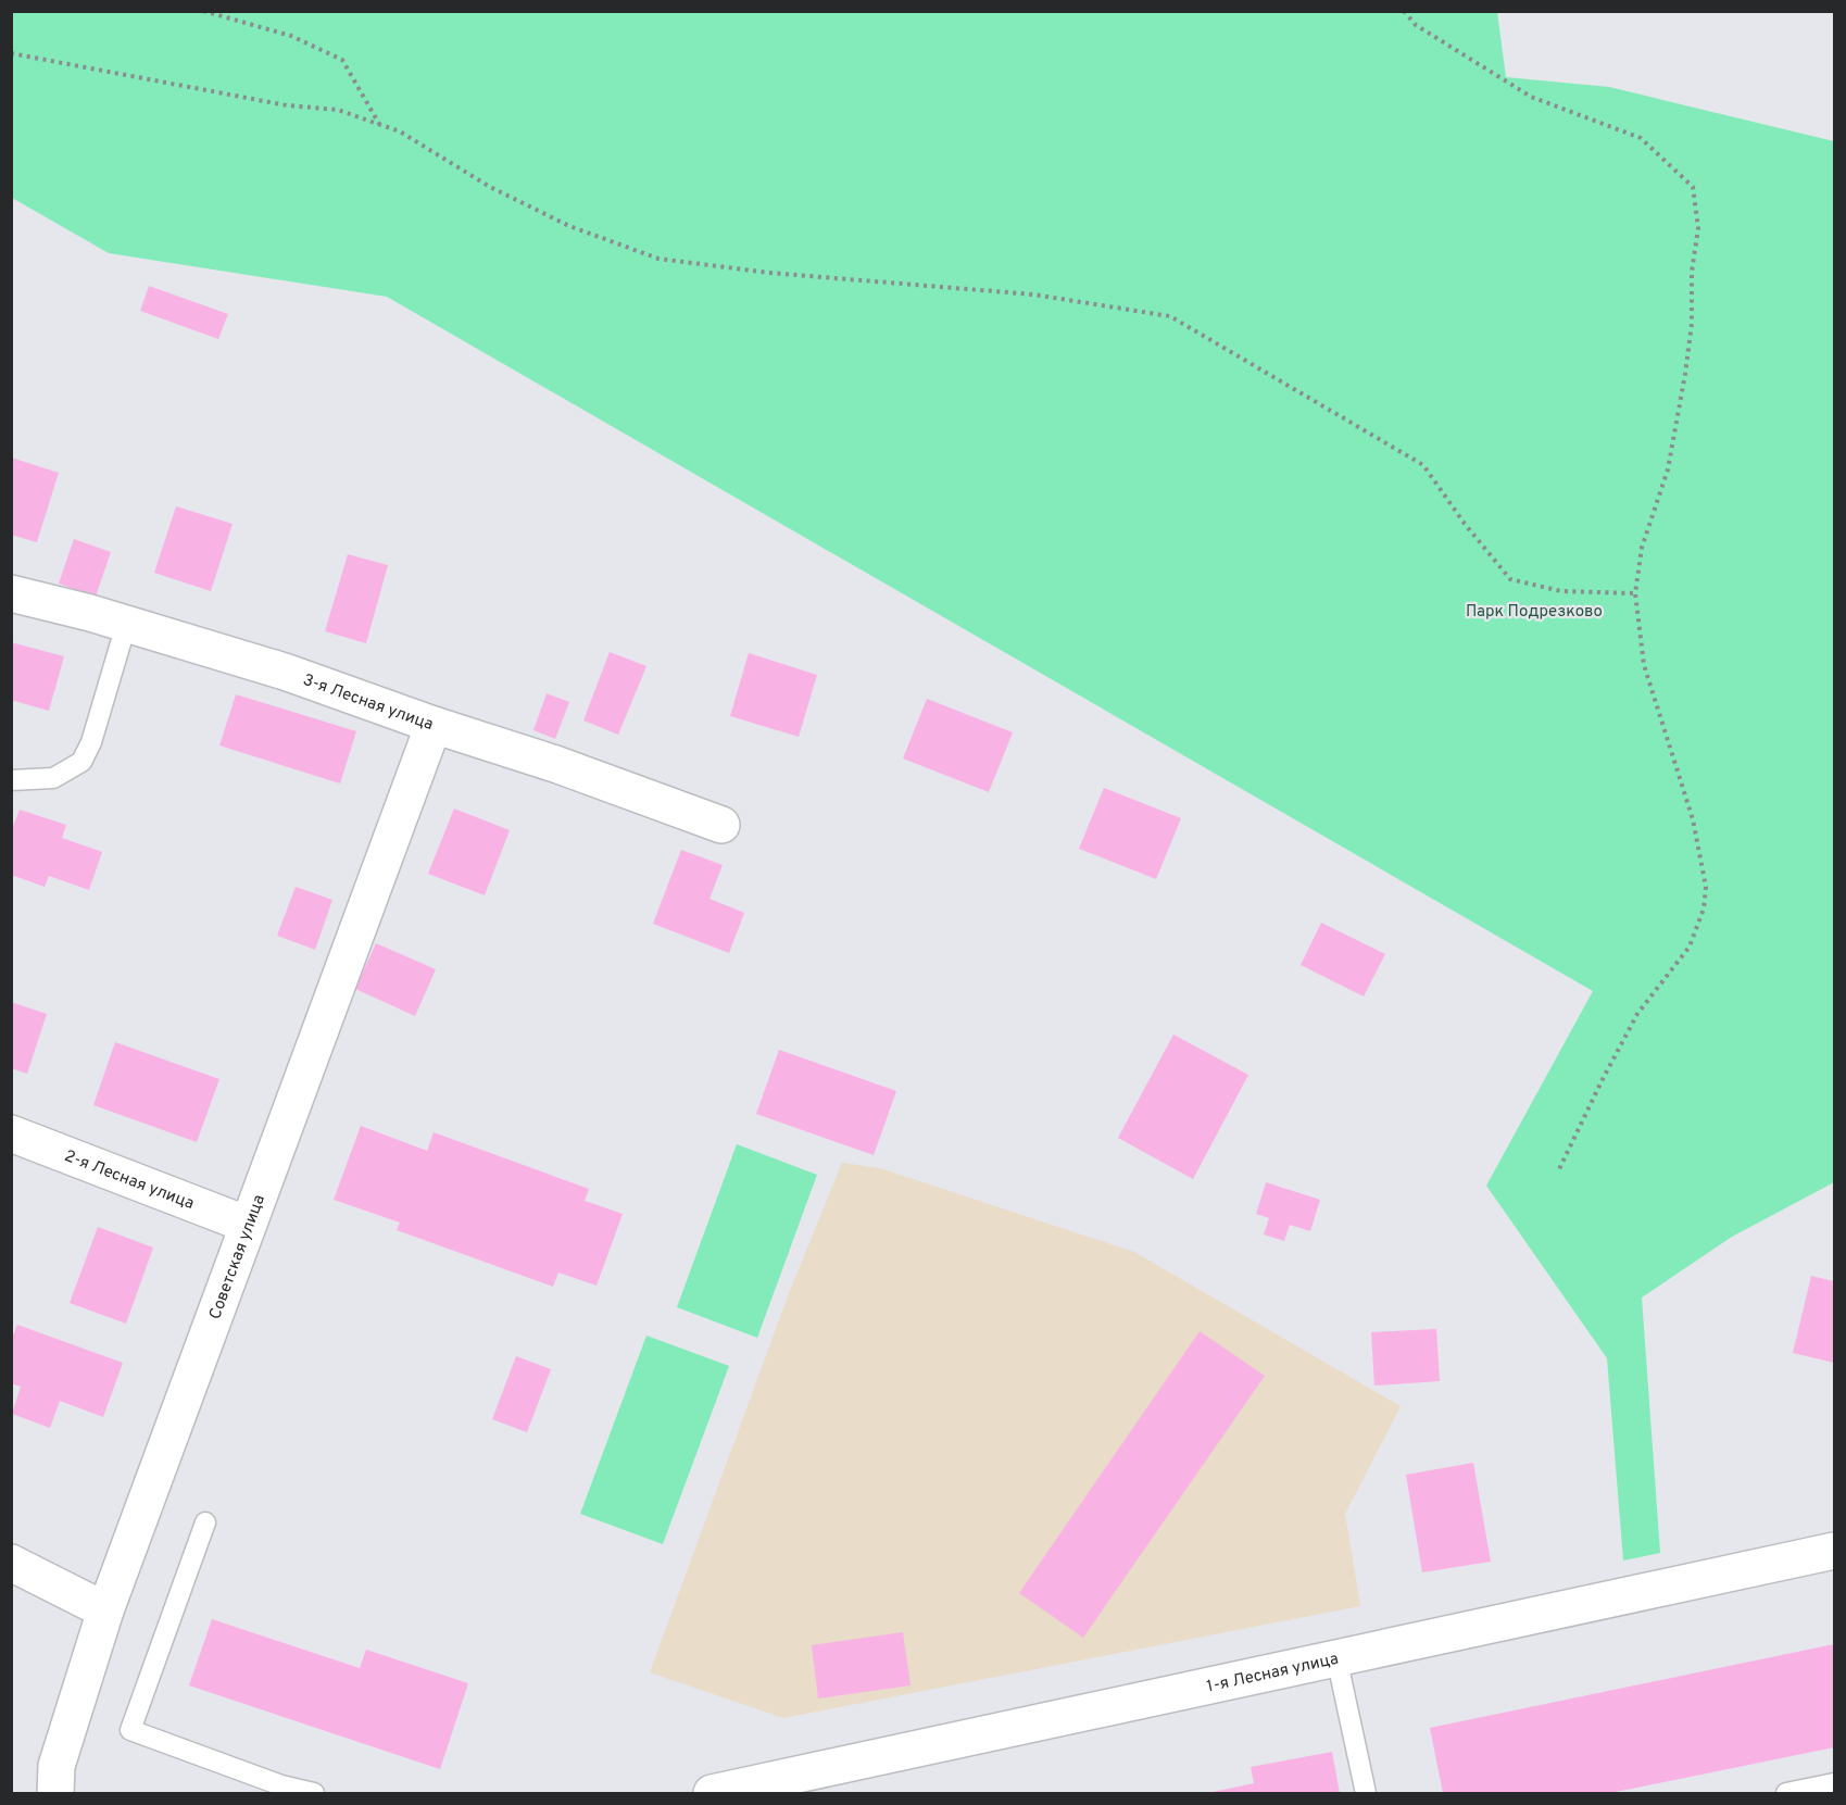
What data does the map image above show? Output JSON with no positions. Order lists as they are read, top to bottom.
{
  "streets": {
    "street": [
      "3-я Лесная улица",
      "2-я Лесная улица",
      "Советская улица",
      "1-я Лесная улица"
    ]
  },
  "crossings": [
    ["3-я Лесная улица", "Советская улица"],
    ["2-я Лесная улица", "Советская улица"]
  ],
  "parks": ["Парк Подрезково"]
}
